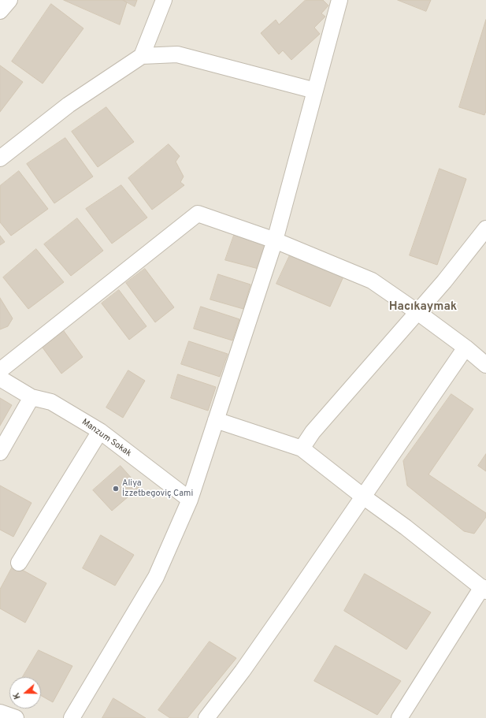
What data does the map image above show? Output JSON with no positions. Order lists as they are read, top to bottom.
{
  "streets": {
    "street": ["Manzum Sokak"]
  },
  "districts": ["Hacıkaymak"],
  "places": ["Aliya İzzetbegoviç Cami"],
  "north": "left"
}
